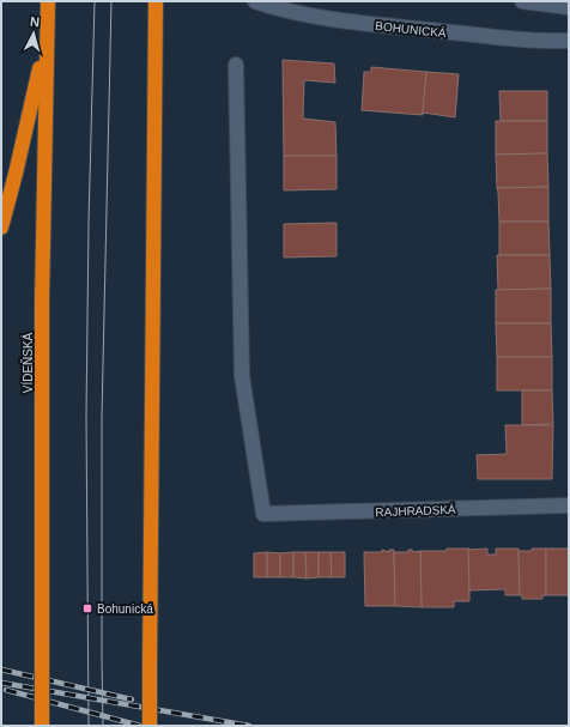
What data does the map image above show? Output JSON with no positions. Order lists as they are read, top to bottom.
{
  "streets": {
    "highway": ["VÍDEŇSKÁ"],
    "street": ["BOHUNICKÁ", "RAJHRADSKÁ"]
  },
  "places": {
    "transit": ["Bohunická"]
  },
  "north": "top"
}
